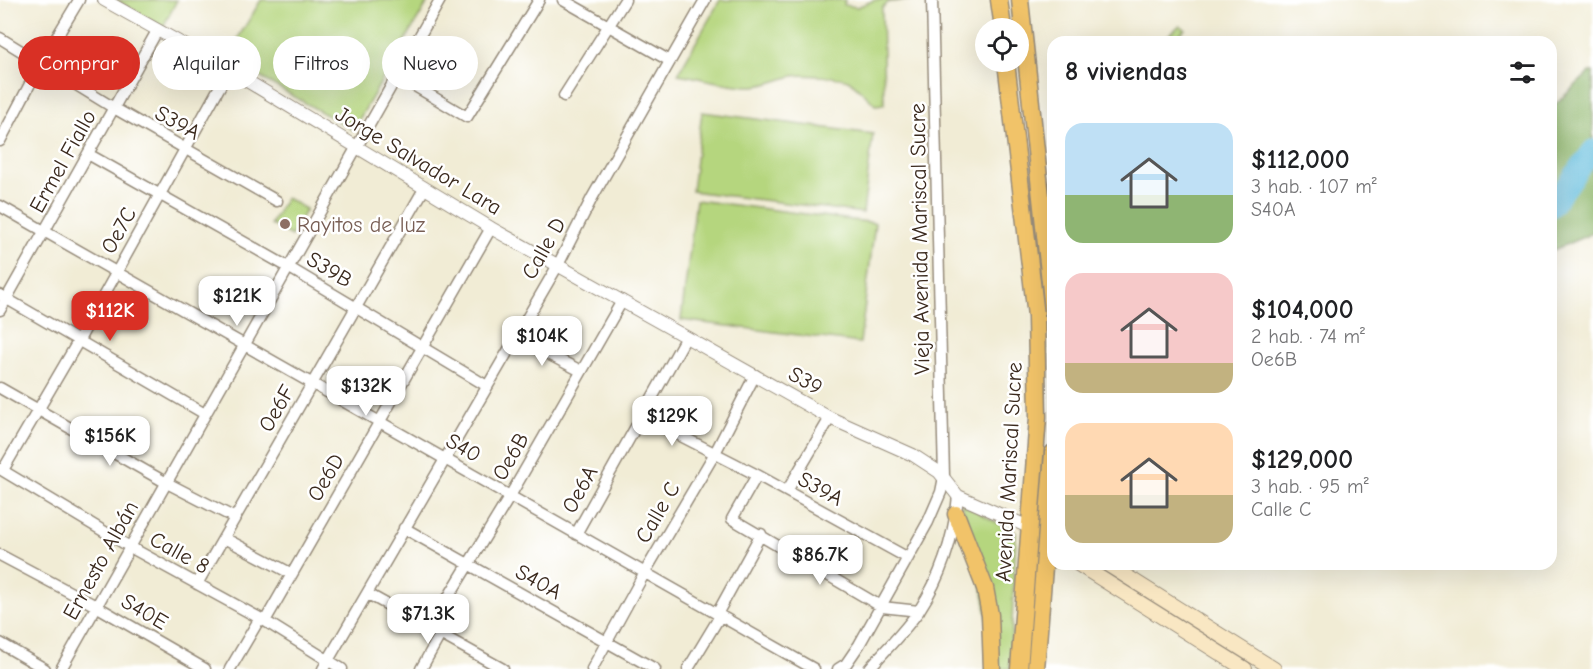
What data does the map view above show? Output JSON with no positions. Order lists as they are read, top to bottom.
{
  "streets": {
    "main road": ["Avenida Mariscal Sucre"],
    "street": [
      "S39A",
      "Jorge Salvador Lara",
      "Ermel Fiallo",
      "Oe7C",
      "Vieja Avenida Mariscal Sucre",
      "Calle D",
      "S39B",
      "S39",
      "Oe6F",
      "S40",
      "Oe6B",
      "Oe6D",
      "Oe6A",
      "Calle C",
      "Calle 8",
      "Ernesto Albán",
      "S40A",
      "S40E"
    ]
  },
  "crossings": [
    ["S39A", "Ermel Fiallo"],
    ["S39A", "Oe7C"],
    ["S39A", "Vieja Avenida Mariscal Sucre"],
    ["S39A", "Oe6A"],
    ["S39A", "Calle C"],
    ["Jorge Salvador Lara", "Ermel Fiallo"],
    ["Jorge Salvador Lara", "Calle D"],
    ["Jorge Salvador Lara", "S39"],
    ["Jorge Salvador Lara", "Oe6F"],
    ["Jorge Salvador Lara", "Oe6D"],
    ["Jorge Salvador Lara", "Ernesto Albán"],
    ["Ermel Fiallo", "S39B"],
    ["Ermel Fiallo", "S40"],
    ["Oe7C", "S39B"],
    ["Oe7C", "S40"],
    ["Oe7C", "Calle 8"],
    ["Vieja Avenida Mariscal Sucre", "S39"],
    ["Calle D", "S39B"],
    ["Calle D", "S39"],
    ["Calle D", "S40"],
    ["Calle D", "Calle 8"],
    ["Calle D", "S40A"],
    ["S39B", "Oe6F"],
    ["S39B", "Oe6D"],
    ["S39B", "Ernesto Albán"],
    ["S39", "Oe6B"],
    ["S39", "Avenida Mariscal Sucre"],
    ["S39", "Oe6A"],
    ["S39", "Calle C"],
    ["Oe6F", "S40"],
    ["Oe6F", "Calle 8"],
    ["S40", "Oe6B"],
    ["S40", "Oe6D"],
    ["S40", "Oe6A"],
    ["S40", "Calle C"],
    ["S40", "Ernesto Albán"],
    ["Oe6B", "S40A"],
    ["Oe6D", "Calle 8"],
    ["Calle C", "S40A"],
    ["Calle 8", "Ernesto Albán"],
    ["Ernesto Albán", "S40E"]
  ],
  "places": ["Rayitos de luz"],
  "page": {
    "chip": [
      "Comprar",
      "Alquilar",
      "Filtros",
      "Nuevo"
    ],
    "heading": "8 viviendas",
    "list": [
      {
        "name": "$112,000",
        "note": "3 hab. · 107 m² · S40A"
      },
      {
        "name": "$104,000",
        "note": "2 hab. · 74 m² · Oe6B"
      },
      {
        "name": "$129,000",
        "note": "3 hab. · 95 m² · Calle C"
      }
    ],
    "price": [
      "$121K",
      "$112K",
      "$104K",
      "$132K",
      "$129K",
      "$156K",
      "$86.7K",
      "$71.3K"
    ]
  }
}
